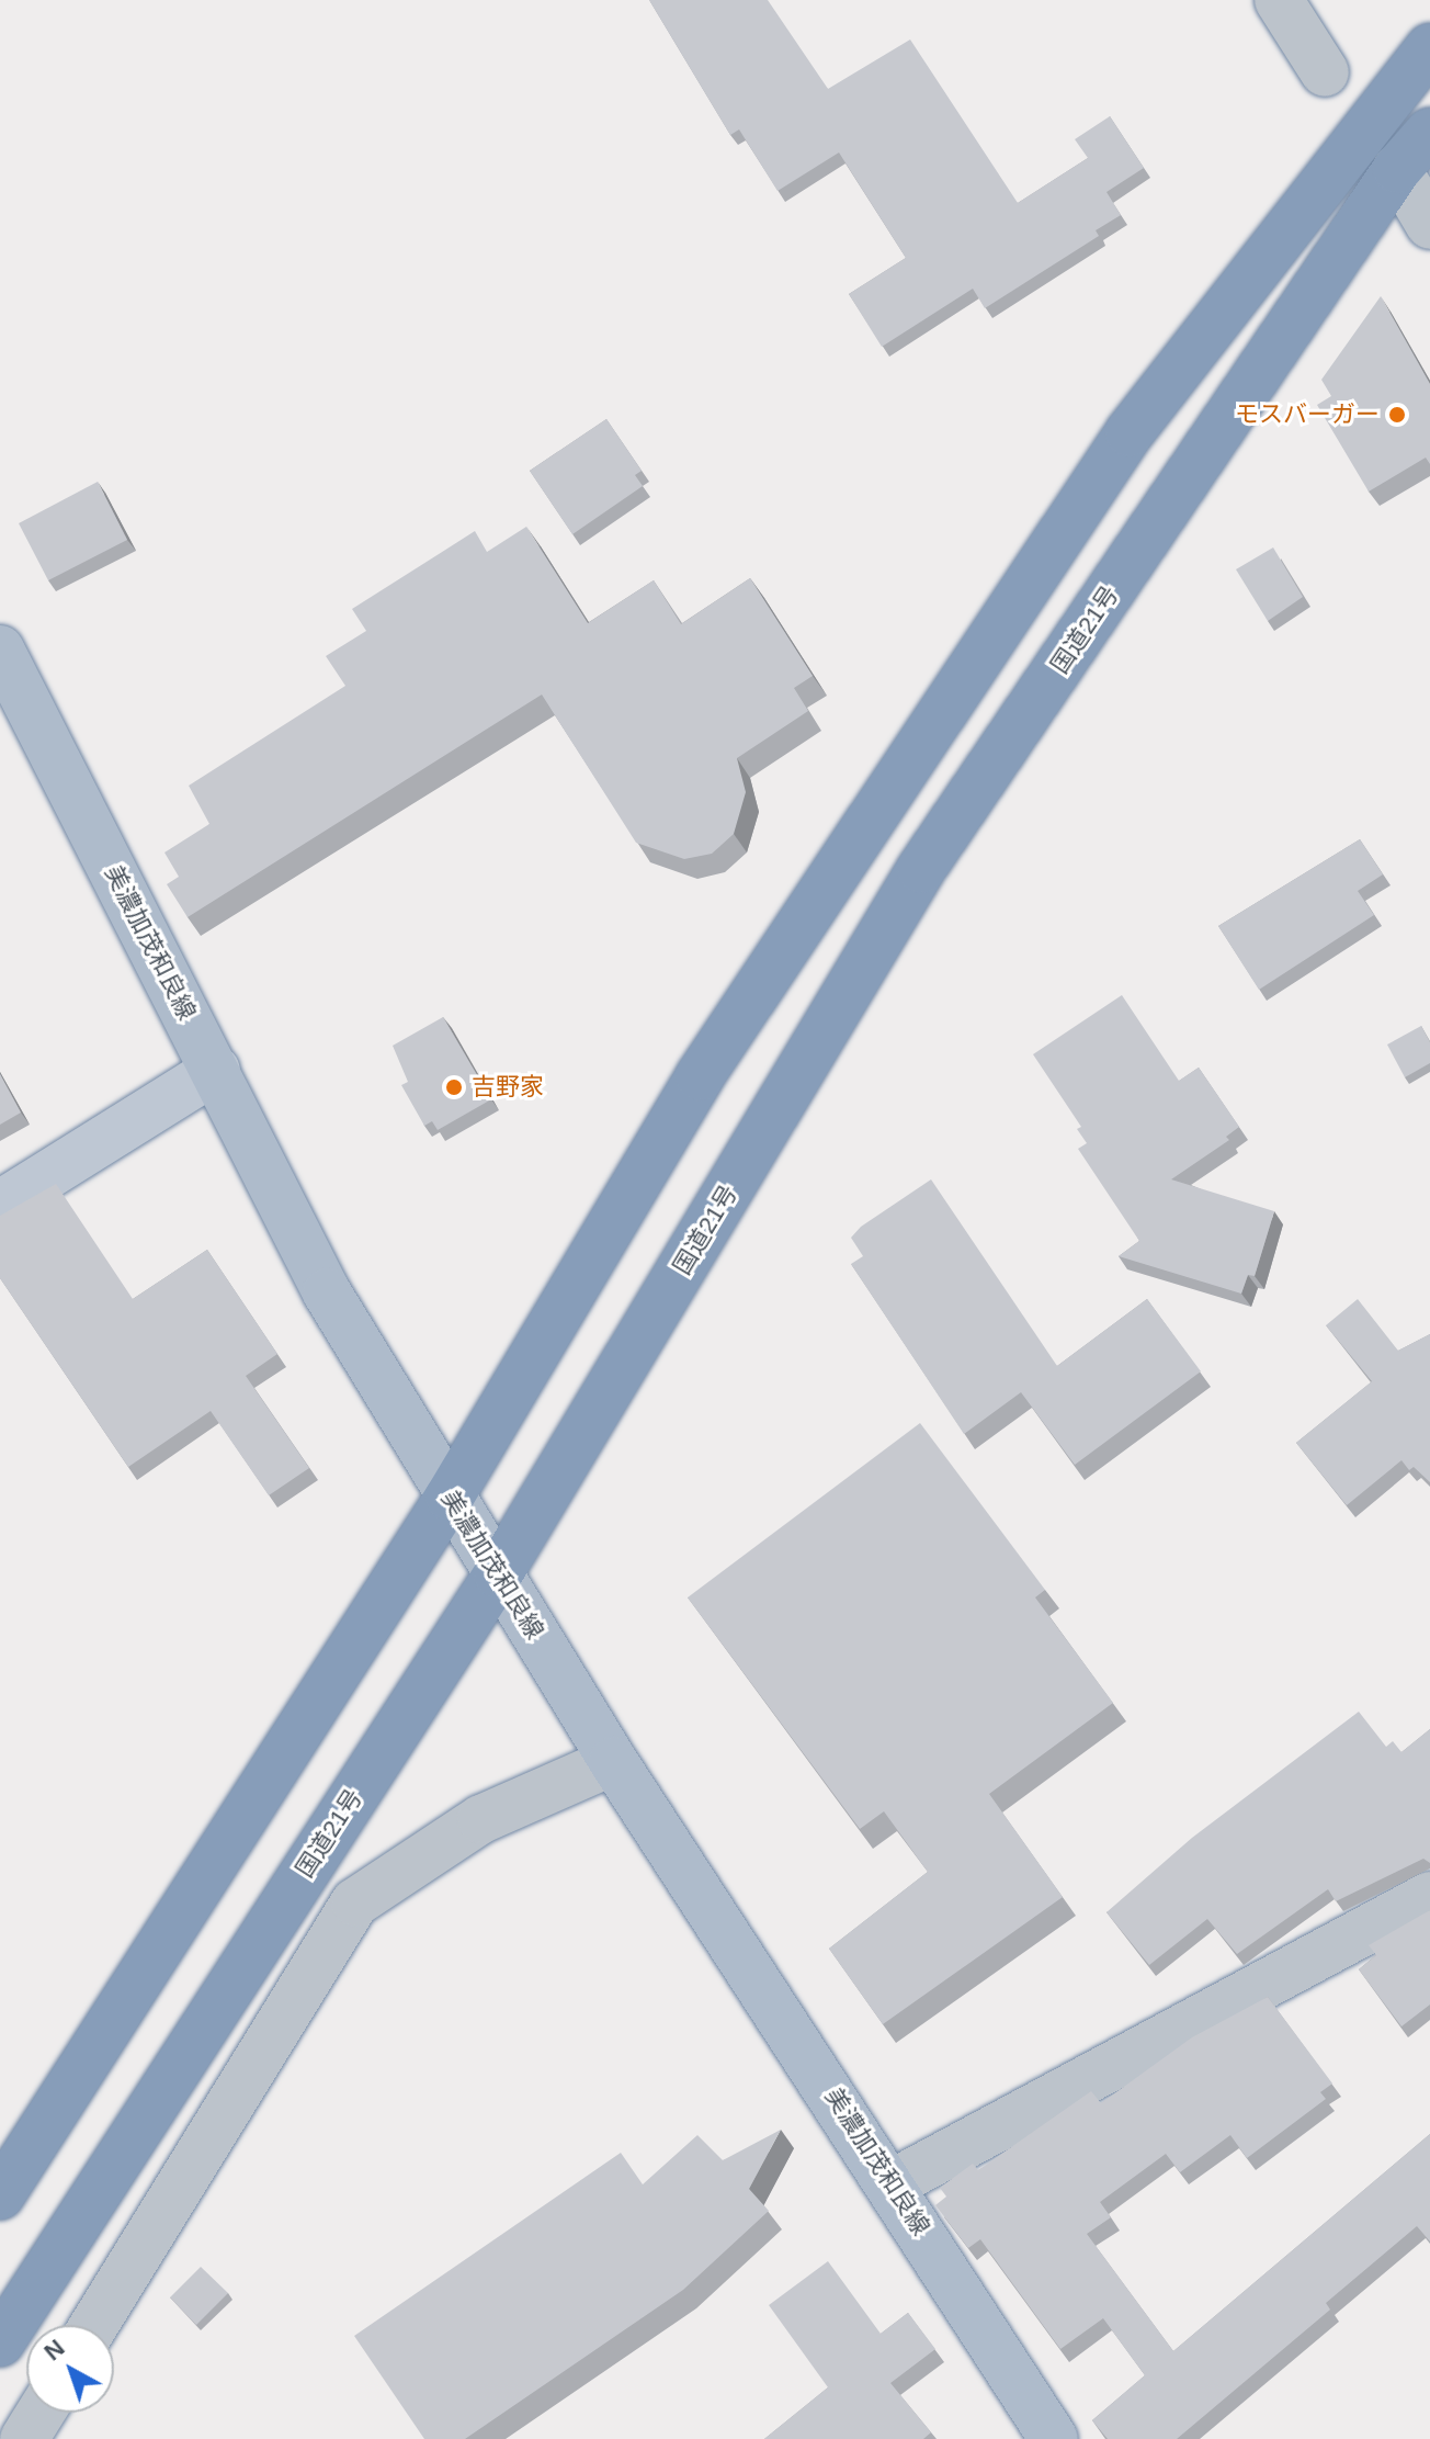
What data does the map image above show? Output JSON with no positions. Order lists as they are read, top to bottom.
{
  "streets": {
    "highway": ["国道21号"],
    "main road": ["美濃加茂和良線"]
  },
  "crossings": [
    ["国道21号", "美濃加茂和良線"]
  ],
  "places": ["モスバーガー", "吉野家"],
  "north": "top left"
}
